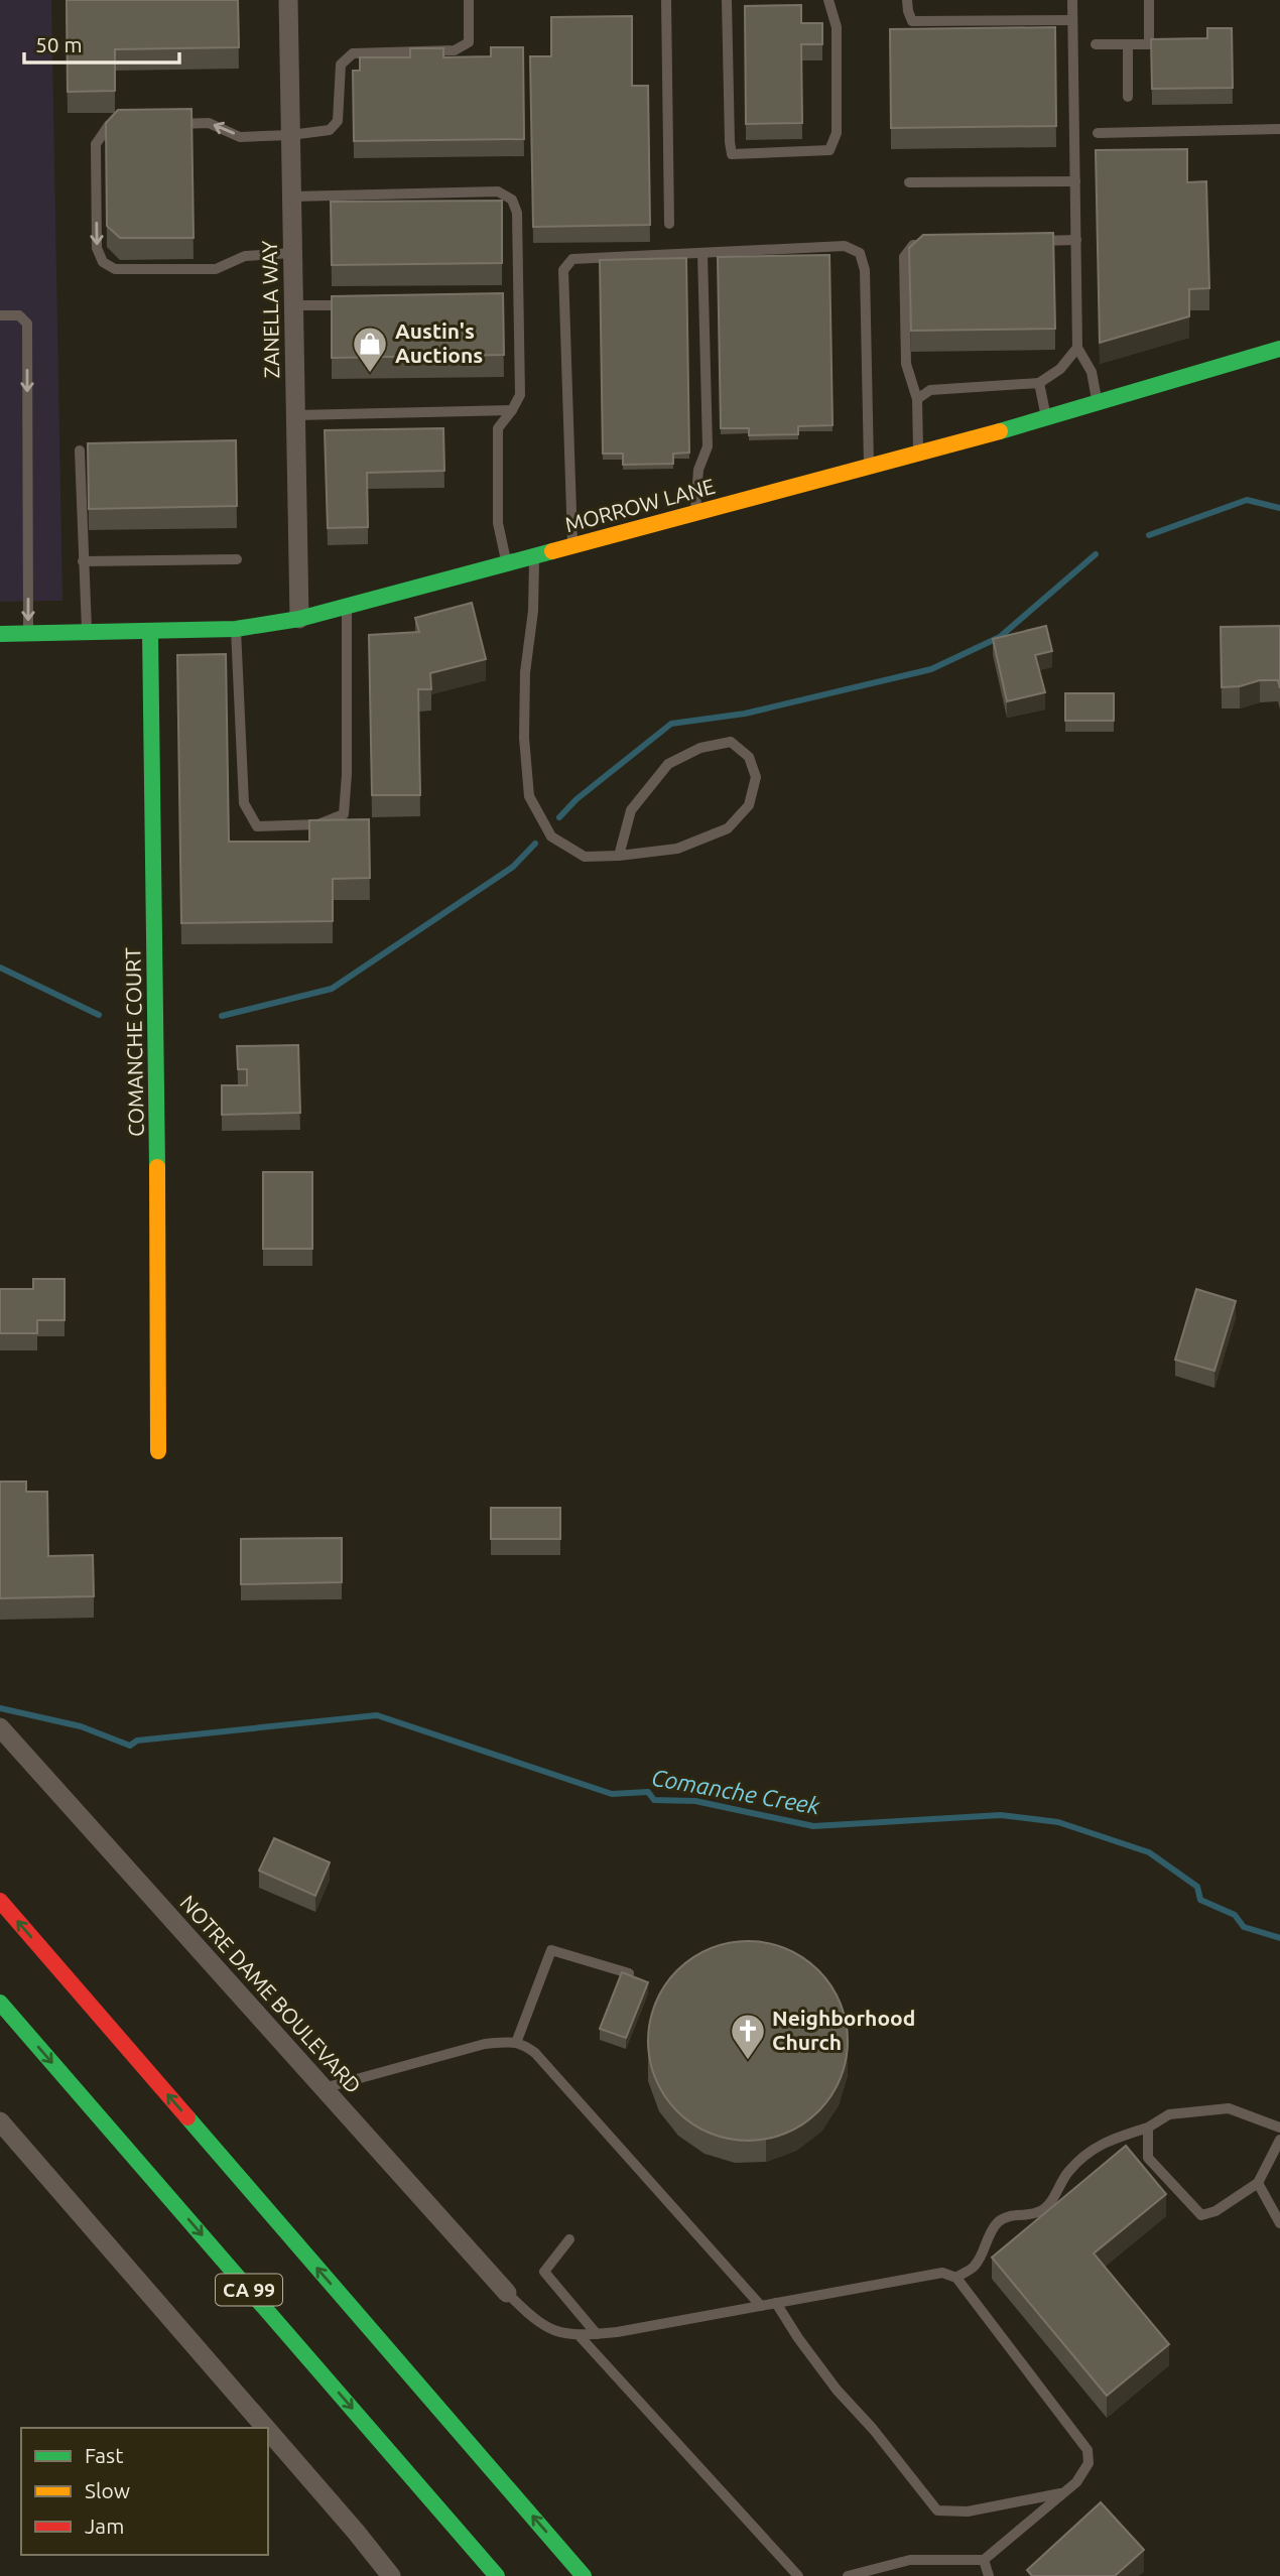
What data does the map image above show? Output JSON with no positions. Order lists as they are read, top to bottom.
{
  "streets": {
    "main road": ["MORROW LANE", "COMANCHE COURT", "CA 99"],
    "street": ["ZANELLA WAY", "NOTRE DAME BOULEVARD"]
  },
  "crossings": [
    ["ZANELLA WAY", "MORROW LANE"],
    ["MORROW LANE", "COMANCHE COURT"]
  ],
  "water": ["Comanche Creek"],
  "places": {
    "shop": ["Austin's Auctions"],
    "church": ["Neighborhood Church"]
  },
  "legend": ["Fast", "Slow", "Jam"],
  "scale_bar": "50 m"
}
